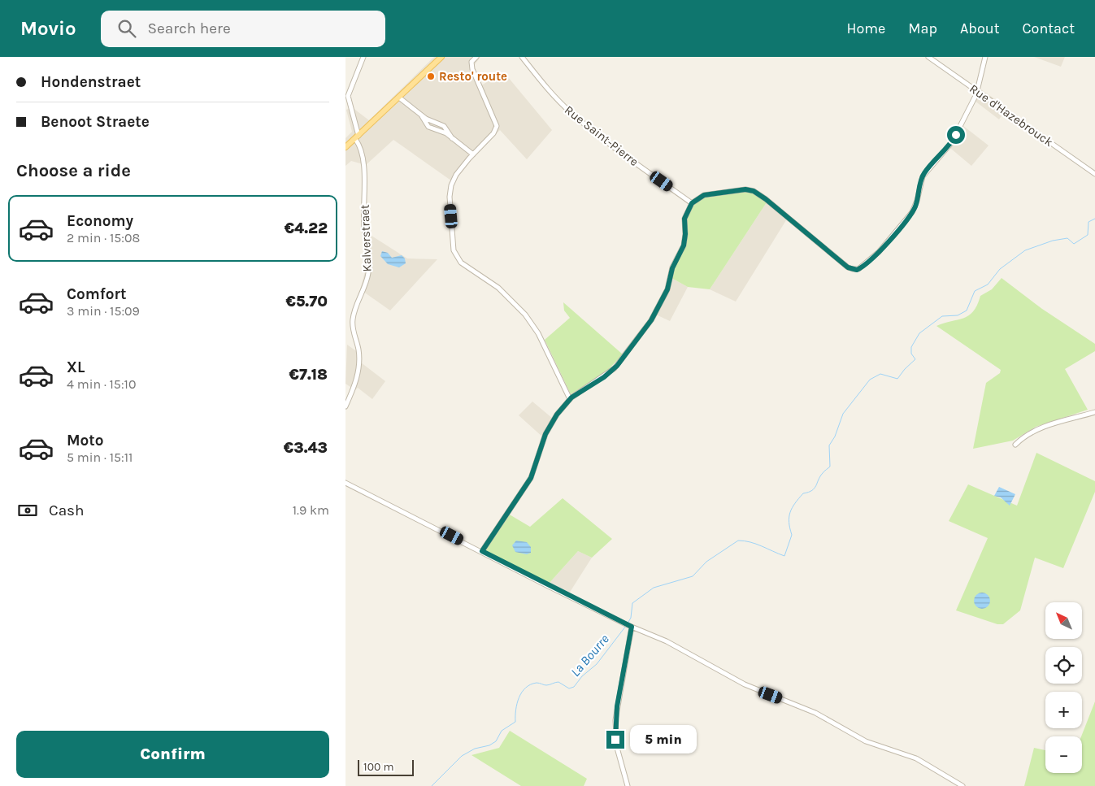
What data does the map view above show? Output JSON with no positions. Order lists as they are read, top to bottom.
{
  "streets": {
    "street": ["Rue d'Hazebrouck", "Rue Saint-Pierre", "Kalverstraet"]
  },
  "water": ["La Bourre"],
  "places": ["Resto' route"],
  "scale_bar": "100 m",
  "north": "top left",
  "page": {
    "header": "Movio",
    "search": "Search here",
    "nav": [
      "Home",
      "Map",
      "About",
      "Contact"
    ],
    "banner": ["Hondenstraet", "Benoot Straete"],
    "heading": "Choose a ride",
    "list": [
      {
        "name": "Economy",
        "note": "2 min · 15:08",
        "value": "€4.22"
      },
      {
        "name": "Comfort",
        "note": "3 min · 15:09",
        "value": "€5.70"
      },
      {
        "name": "XL",
        "note": "4 min · 15:10",
        "value": "€7.18"
      },
      {
        "name": "Moto",
        "note": "5 min · 15:11",
        "value": "€3.43"
      }
    ],
    "pay": ["Cash", "1.9 km"],
    "map_buttons": ["+", "−"],
    "buttons": "Confirm",
    "bubble": "5 min",
    "scale": "100 m"
  }
}
